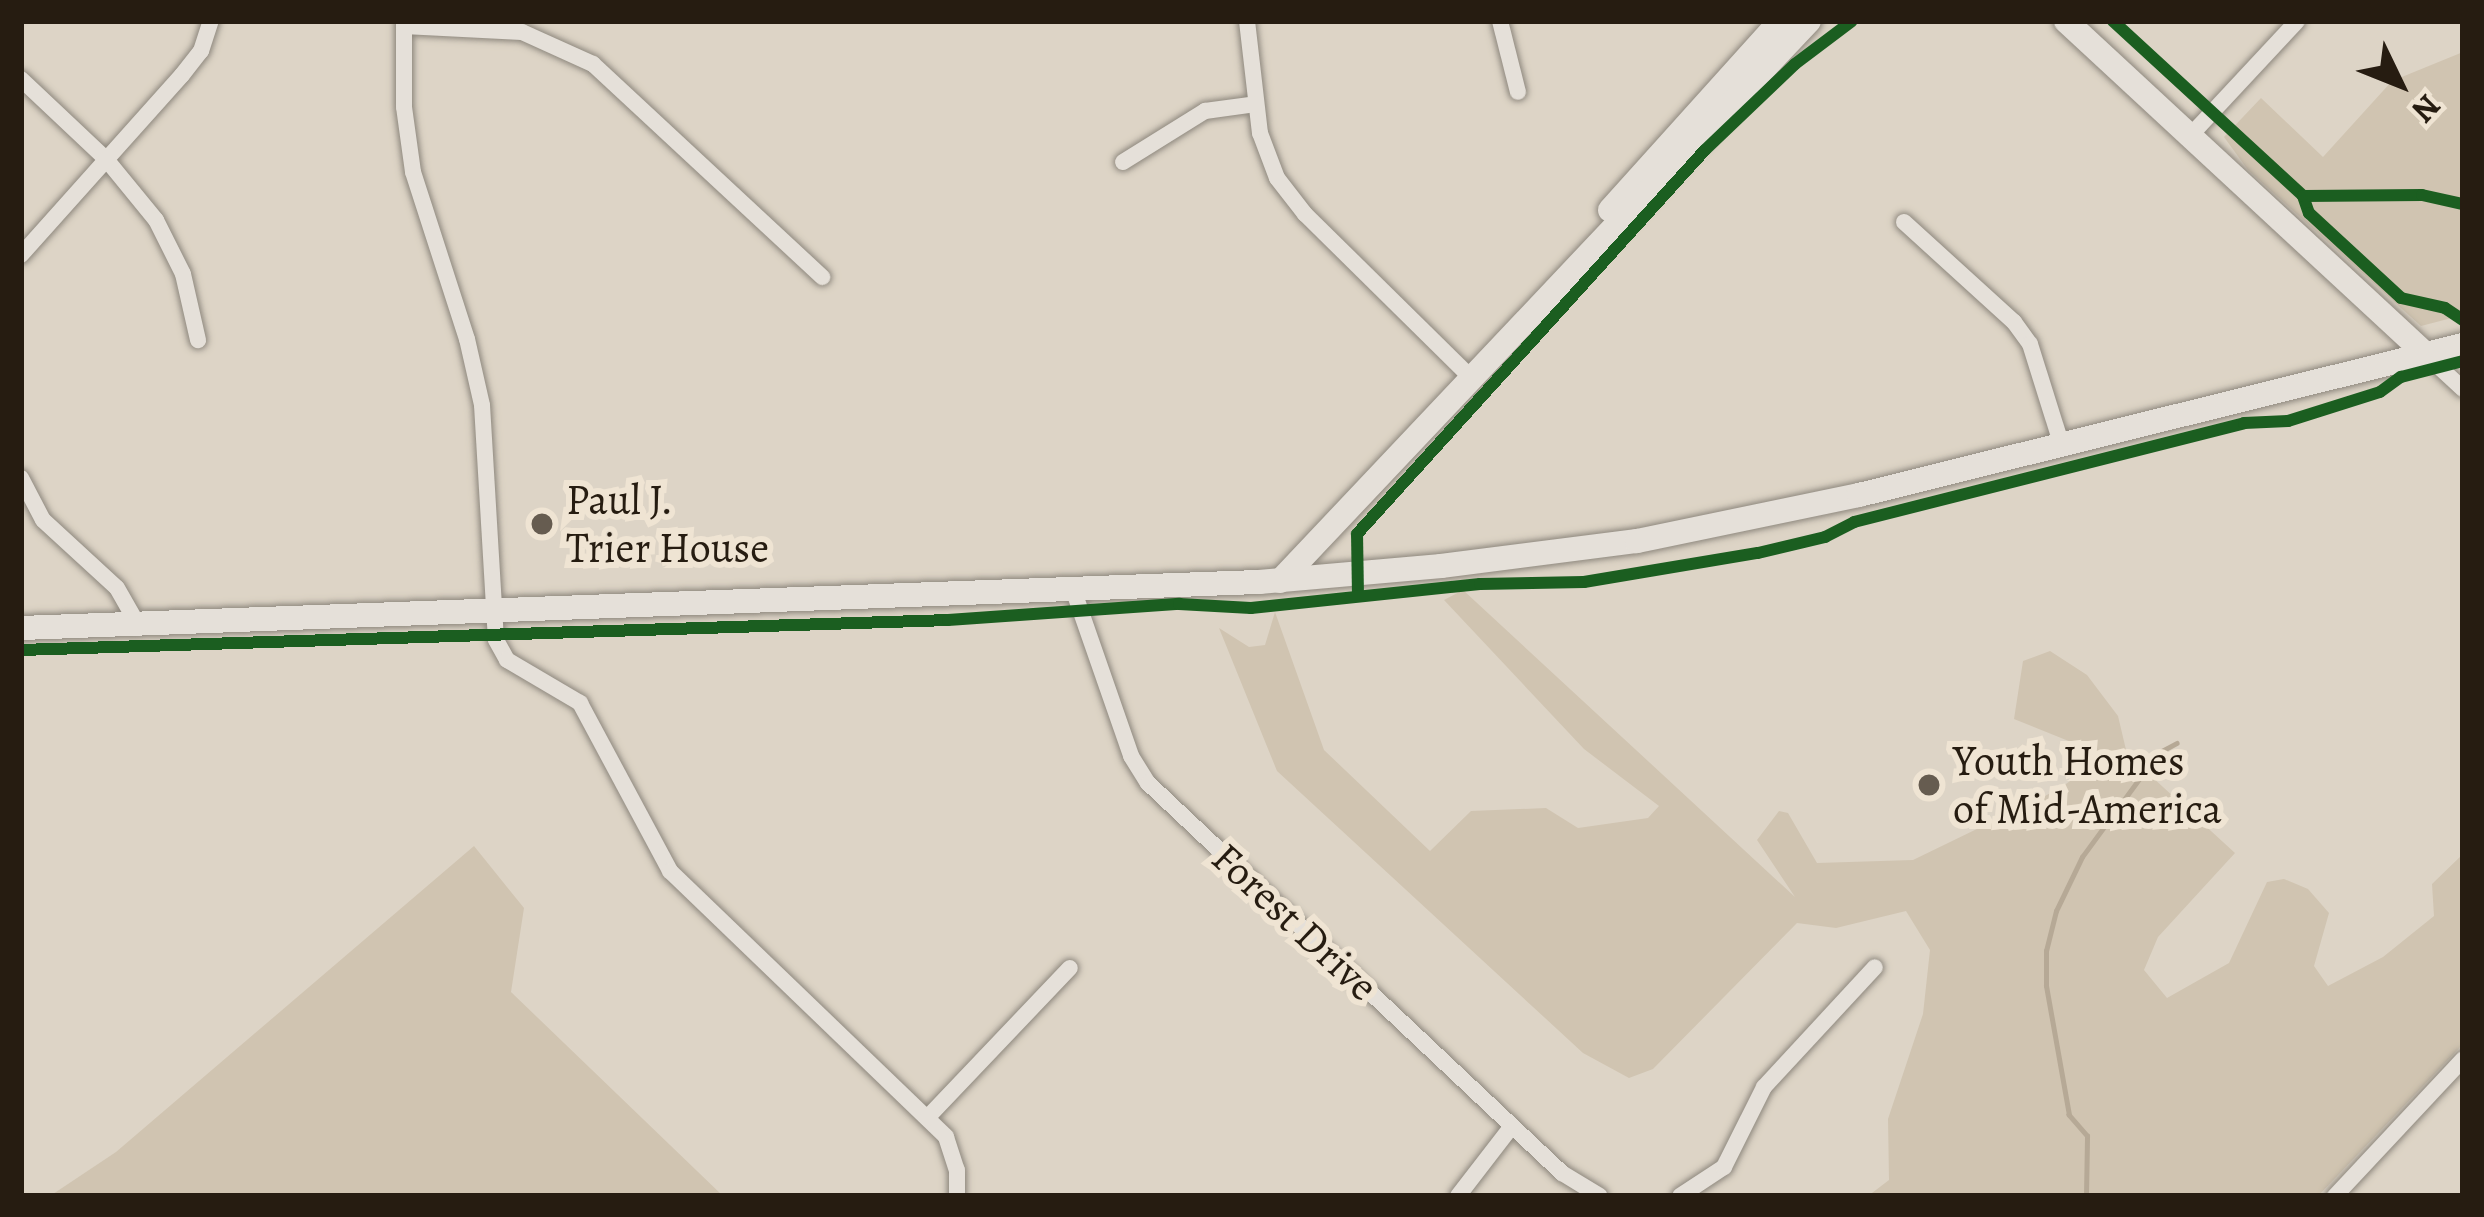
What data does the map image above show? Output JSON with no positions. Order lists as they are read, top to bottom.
{
  "streets": {
    "street": ["Forest Drive"]
  },
  "places": ["Paul J. Trier House", "Youth Homes of Mid-America"],
  "north": "bottom right"
}
